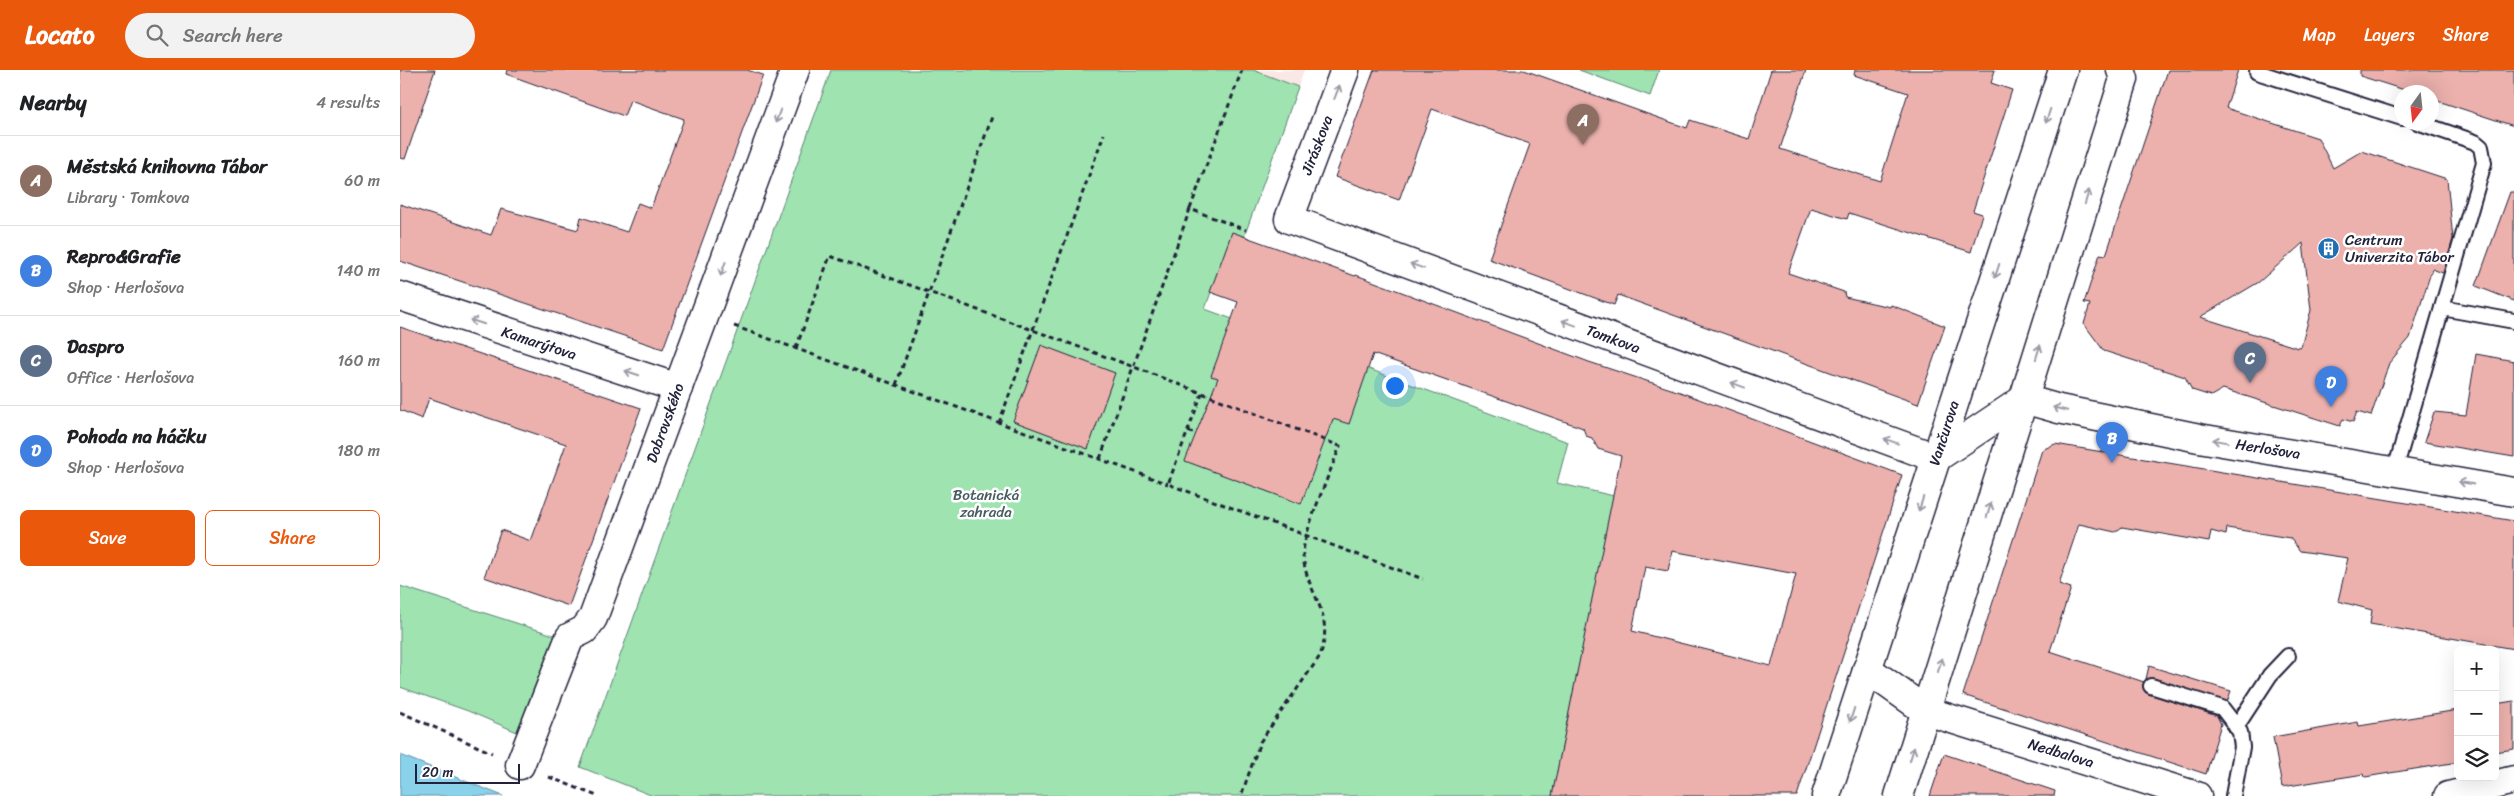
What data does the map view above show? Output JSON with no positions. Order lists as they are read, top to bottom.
{
  "streets": {
    "street": [
      "Jiráskova",
      "Tomkova",
      "Kamarýtova",
      "Dobrovského",
      "Vančurova",
      "Herlošova",
      "Nedbalova"
    ]
  },
  "crossings": [
    ["Jiráskova", "Tomkova"],
    ["Tomkova", "Vančurova"],
    ["Kamarýtova", "Dobrovského"],
    ["Vančurova", "Nedbalova"]
  ],
  "one_way": [
    "Jiráskova",
    "Tomkova",
    "Kamarýtova",
    "Herlošova"
  ],
  "parks": ["Botanická zahrada"],
  "places": {
    "building": ["Centrum Univerzita Tábor"]
  },
  "scale_bar": "20 m",
  "north": "bottom",
  "page": {
    "header": "Locato",
    "search": "Search here",
    "nav": ["Map", "Layers", "Share"],
    "heading": ["Nearby", "4 results"],
    "pins": [
      "A",
      "C",
      "D",
      "B"
    ],
    "list": [
      {
        "mark": "A",
        "name": "Městská knihovna Tábor",
        "note": "Library · Tomkova",
        "value": "60 m"
      },
      {
        "mark": "B",
        "name": "Repro&Grafie",
        "note": "Shop · Herlošova",
        "value": "140 m"
      },
      {
        "mark": "C",
        "name": "Daspro",
        "note": "Office · Herlošova",
        "value": "160 m"
      },
      {
        "mark": "D",
        "name": "Pohoda na háčku",
        "note": "Shop · Herlošova",
        "value": "180 m"
      }
    ],
    "buttons": ["Save", "Share"],
    "map_buttons": ["+", "−"],
    "scale": "20 m"
  }
}
